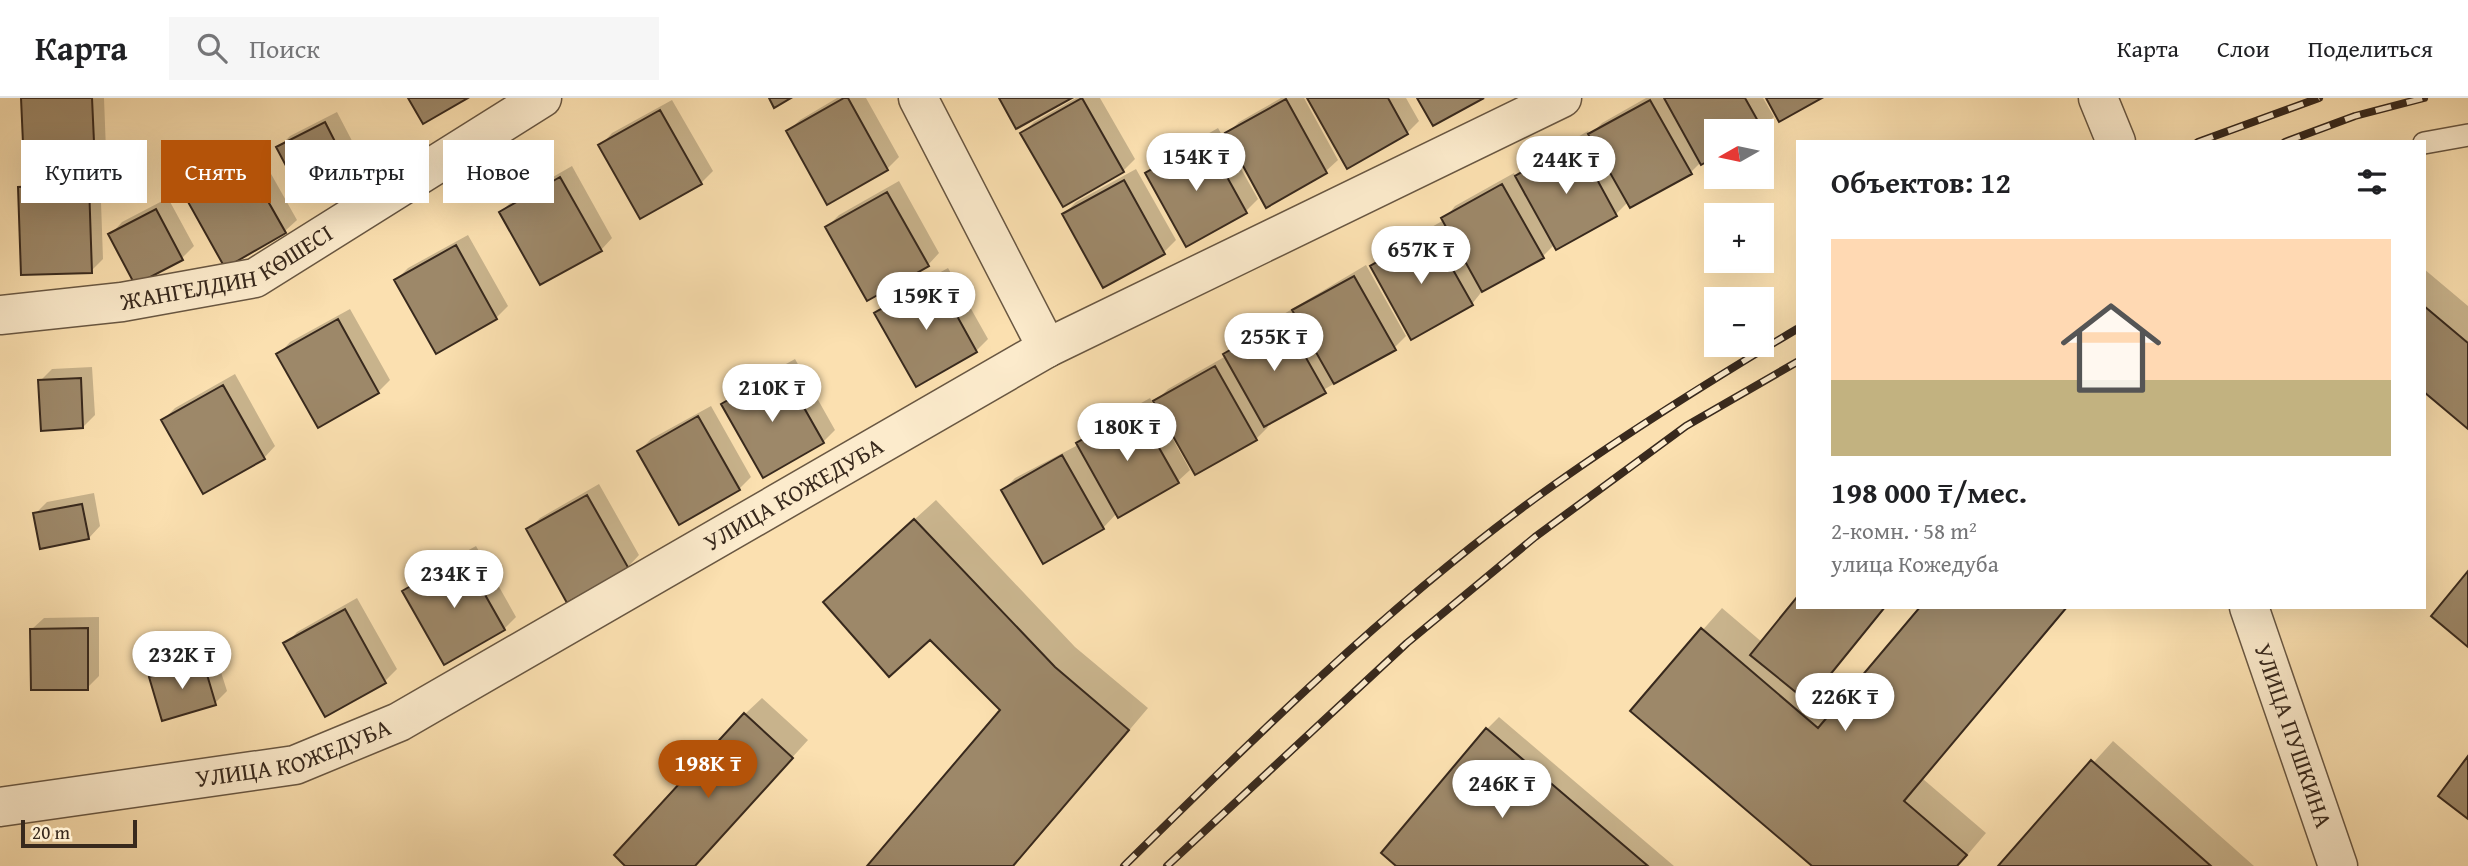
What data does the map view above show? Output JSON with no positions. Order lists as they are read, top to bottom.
{
  "streets": {
    "street": ["ЖАНГЕЛДИН КӨШЕСІ", "УЛИЦА КОЖЕДУБА", "УЛИЦА ПУШКИНА"]
  },
  "scale_bar": "20 m",
  "north": "left",
  "page": {
    "header": "Карта",
    "search": "Поиск",
    "nav": ["Карта", "Слои", "Поделиться"],
    "map_buttons": ["+", "−"],
    "price": [
      "154K ₸",
      "244K ₸",
      "657K ₸",
      "159K ₸",
      "255K ₸",
      "210K ₸",
      "180K ₸",
      "234K ₸",
      "232K ₸",
      "226K ₸",
      "198K ₸",
      "246K ₸"
    ],
    "chip": [
      "Купить",
      "Снять",
      "Фильтры",
      "Новое"
    ],
    "heading": "Объектов: 12",
    "list": [
      {
        "name": "198 000 ₸/мес.",
        "note": "2-комн. · 58 m² · улица Кожедуба"
      }
    ],
    "scale": "20 m"
  }
}
